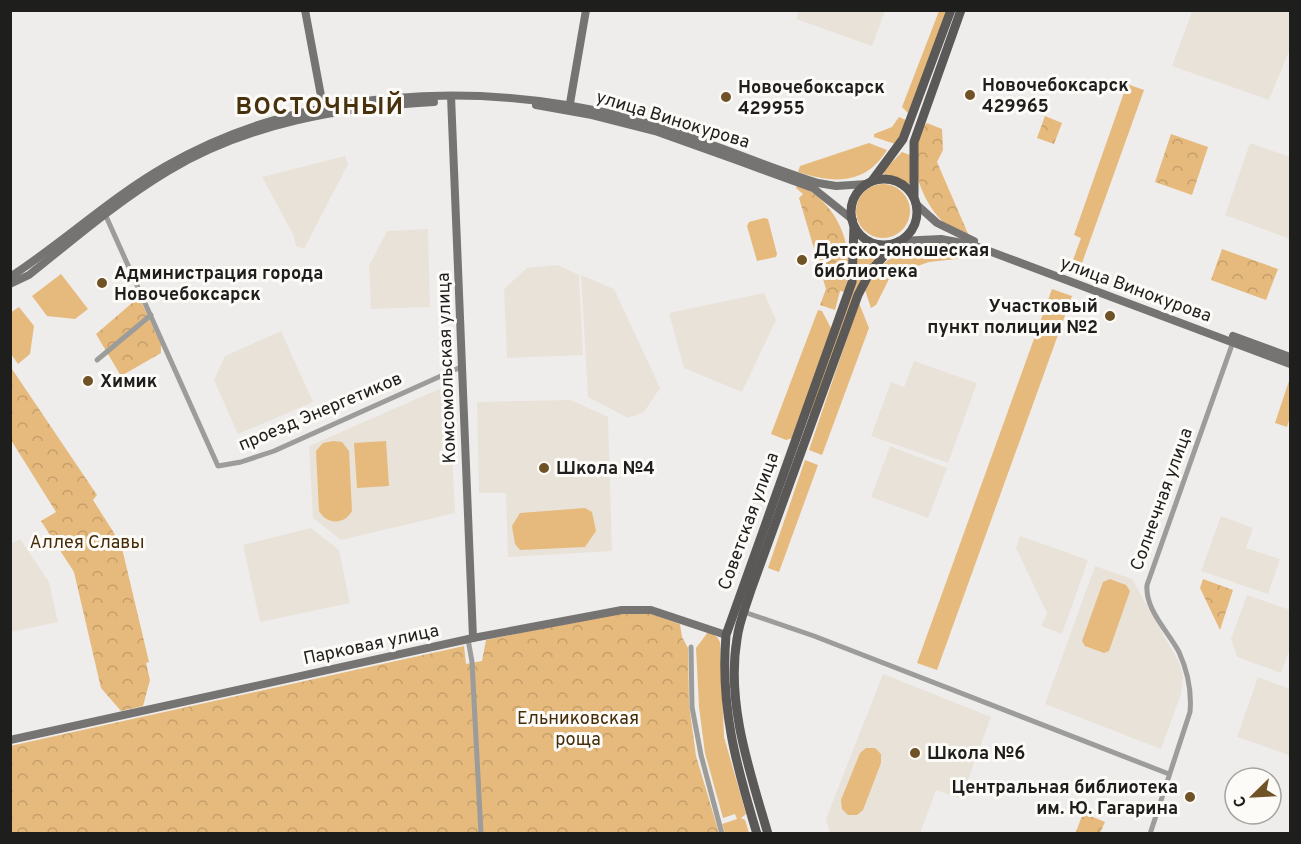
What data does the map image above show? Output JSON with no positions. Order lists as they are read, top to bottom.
{
  "streets": {
    "main road": [
      "улица Винокурова",
      "Комсомольская улица",
      "Советская улица",
      "Парковая улица"
    ],
    "street": ["проезд Энергетиков", "Солнечная улица"]
  },
  "crossings": [
    ["улица Винокурова", "Комсомольская улица"],
    ["улица Винокурова", "проезд Энергетиков"],
    ["улица Винокурова", "Солнечная улица"],
    ["улица Винокурова", "Советская улица"],
    ["Комсомольская улица", "проезд Энергетиков"],
    ["Комсомольская улица", "Парковая улица"],
    ["Советская улица", "Парковая улица"]
  ],
  "districts": ["ВОСТОЧНЫЙ"],
  "parks": ["Аллея Славы", "Ельниковская роща"],
  "places": [
    "Новочебоксарск 429965",
    "Новочебоксарск 429955",
    "Детско-юношеская библиотека",
    "Администрация города Новочебоксарск",
    "Участковый пункт полиции №2",
    "Химик",
    "Школа №4",
    "Школа №6",
    "Центральная библиотека им. Ю. Гагарина"
  ],
  "north": "bottom left"
}
